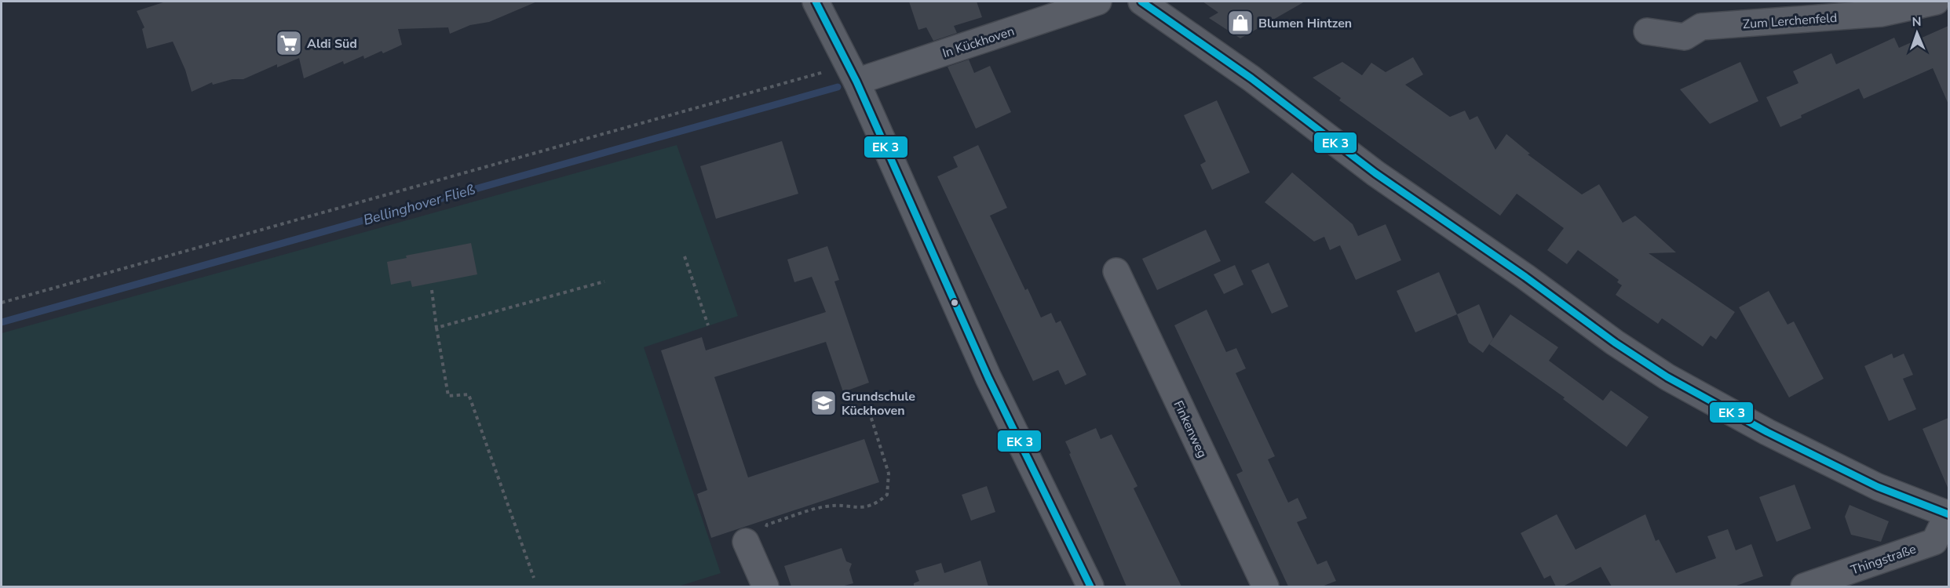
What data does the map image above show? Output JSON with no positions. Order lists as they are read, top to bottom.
{
  "streets": {
    "street": [
      "Zum Lerchenfeld",
      "In Kückhoven",
      "Finkenweg",
      "Thingstraße"
    ]
  },
  "water": ["Bellinghover Fließ"],
  "places": {
    "shop": ["Blumen Hintzen"],
    "supermarket": ["Aldi Süd"],
    "school or university": ["Grundschule Kückhoven"]
  },
  "north": "top"
}
